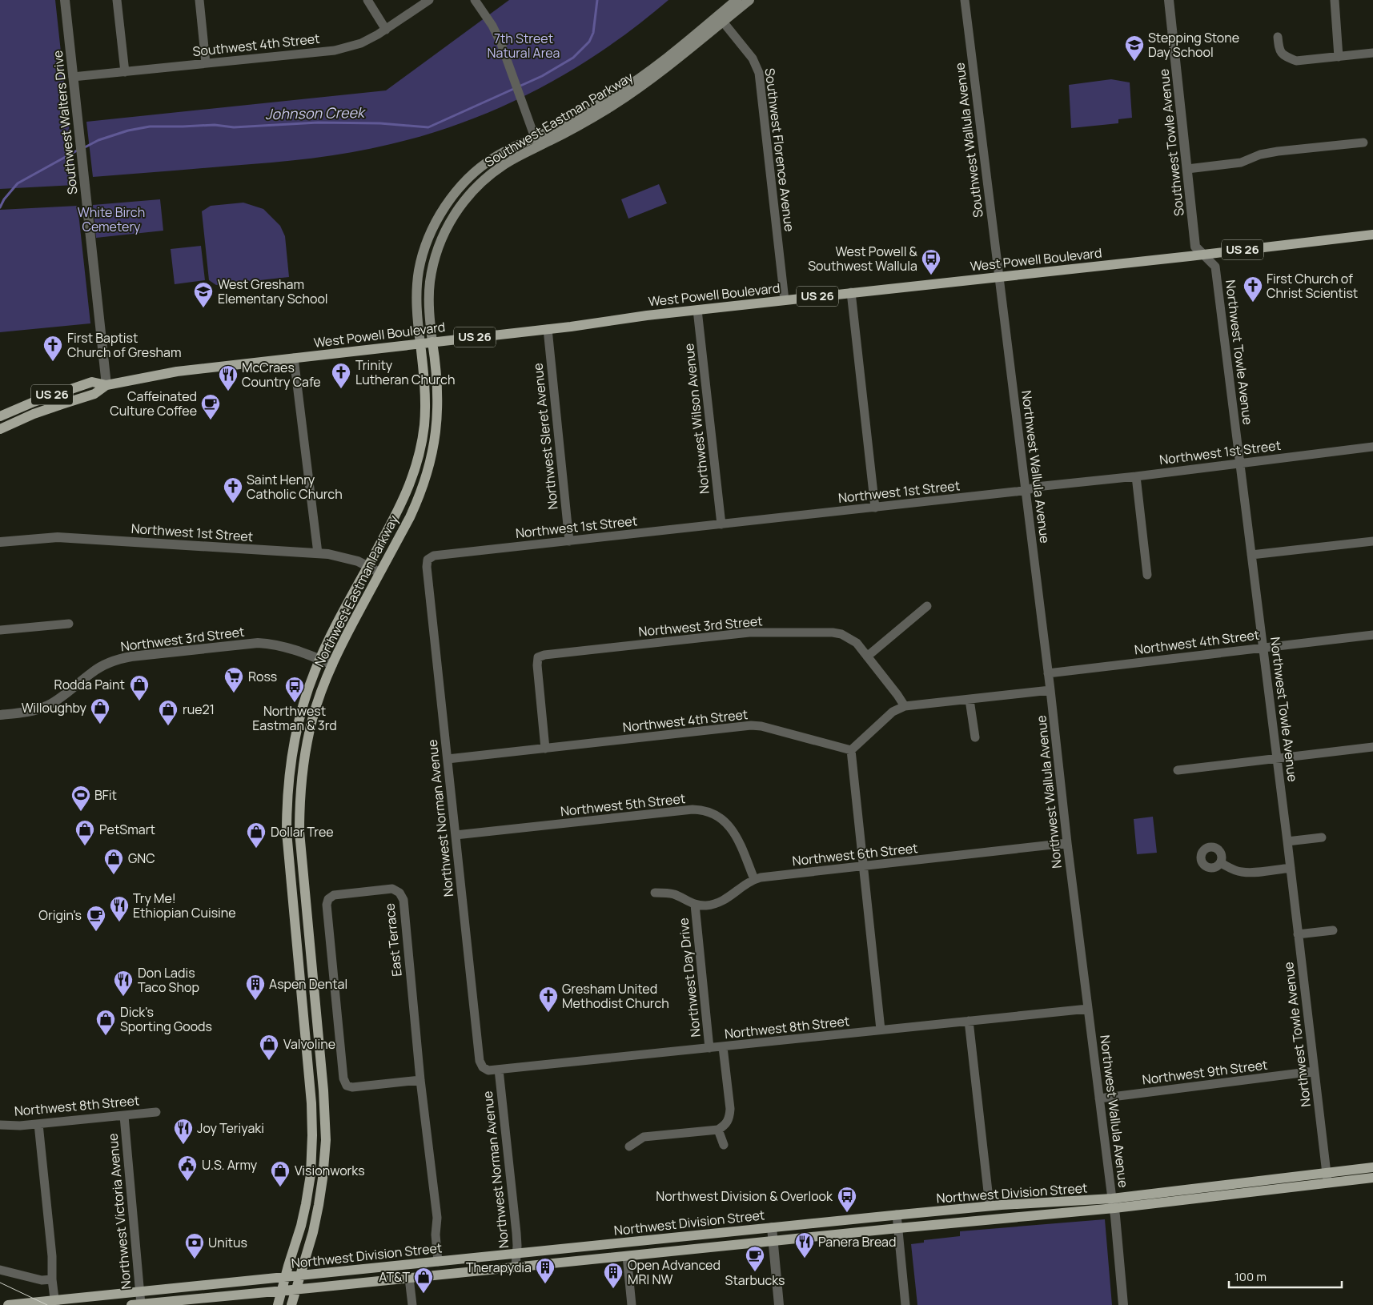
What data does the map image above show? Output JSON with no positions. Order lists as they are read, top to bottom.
{
  "streets": {
    "main road": [
      "Southwest Eastman Parkway",
      "US 26",
      "West Powell Boulevard",
      "Northwest Eastman Parkway",
      "Northwest Division Street"
    ],
    "street": [
      "Southwest 4th Street",
      "Southwest Walters Drive",
      "Southwest Wallula Avenue",
      "Southwest Towle Avenue",
      "Southwest Florence Avenue",
      "Northwest Towle Avenue",
      "Northwest Wilson Avenue",
      "Northwest Sleret Avenue",
      "Northwest 1st Street",
      "Northwest Wallula Avenue",
      "Northwest 3rd Street",
      "Northwest 4th Street",
      "Northwest 5th Street",
      "Northwest Norman Avenue",
      "Northwest 6th Street",
      "East Terrace",
      "Northwest Day Drive",
      "Northwest 8th Street",
      "Northwest 9th Street",
      "Northwest Victoria Avenue"
    ]
  },
  "crossings": [
    ["Southwest 4th Street", "Southwest Walters Drive"],
    ["Southwest Eastman Parkway", "Southwest Florence Avenue"],
    ["Southwest Eastman Parkway", "West Powell Boulevard"],
    ["Southwest Eastman Parkway", "Northwest Eastman Parkway"],
    ["Southwest Walters Drive", "West Powell Boulevard"],
    ["Southwest Wallula Avenue", "West Powell Boulevard"],
    ["Southwest Wallula Avenue", "Northwest Wallula Avenue"],
    ["Southwest Towle Avenue", "West Powell Boulevard"],
    ["Southwest Towle Avenue", "Northwest Towle Avenue"],
    ["Southwest Florence Avenue", "West Powell Boulevard"],
    ["West Powell Boulevard", "Northwest Towle Avenue"],
    ["West Powell Boulevard", "Northwest Wilson Avenue"],
    ["West Powell Boulevard", "Northwest Sleret Avenue"],
    ["West Powell Boulevard", "Northwest Wallula Avenue"],
    ["West Powell Boulevard", "Northwest Eastman Parkway"],
    ["Northwest Towle Avenue", "Northwest 1st Street"],
    ["Northwest Towle Avenue", "Northwest 4th Street"],
    ["Northwest Towle Avenue", "Northwest 9th Street"],
    ["Northwest Towle Avenue", "Northwest Division Street"],
    ["Northwest Wilson Avenue", "Northwest 1st Street"],
    ["Northwest Sleret Avenue", "Northwest 1st Street"],
    ["Northwest 1st Street", "Northwest Wallula Avenue"],
    ["Northwest 1st Street", "Northwest Eastman Parkway"],
    ["Northwest 1st Street", "Northwest Norman Avenue"],
    ["Northwest Wallula Avenue", "Northwest 4th Street"],
    ["Northwest Wallula Avenue", "Northwest 6th Street"],
    ["Northwest Wallula Avenue", "Northwest 8th Street"],
    ["Northwest Wallula Avenue", "Northwest 9th Street"],
    ["Northwest Wallula Avenue", "Northwest Division Street"],
    ["Northwest Eastman Parkway", "Northwest 3rd Street"],
    ["Northwest Eastman Parkway", "Northwest Division Street"],
    ["Northwest 3rd Street", "Northwest 4th Street"],
    ["Northwest 4th Street", "Northwest Norman Avenue"],
    ["Northwest 5th Street", "Northwest Norman Avenue"],
    ["Northwest 5th Street", "Northwest 6th Street"],
    ["Northwest Norman Avenue", "Northwest 8th Street"],
    ["Northwest Norman Avenue", "Northwest Division Street"],
    ["Northwest 6th Street", "Northwest Day Drive"],
    ["East Terrace", "Northwest Division Street"],
    ["Northwest Day Drive", "Northwest 8th Street"],
    ["Northwest 8th Street", "Northwest Victoria Avenue"],
    ["Northwest Division Street", "Northwest Victoria Avenue"]
  ],
  "water": ["Johnson Creek"],
  "parks": ["7th Street Natural Area", "White Birch Cemetery"],
  "places": {
    "school or university": ["Stepping Stone Day School", "West Gresham Elementary School"],
    "bus stop": ["West Powell & Southwest Wallula", "Northwest Eastman & 3rd", "Northwest Division & Overlook"],
    "church": [
      "First Church of Christ Scientist",
      "First Baptist Church of Gresham",
      "Trinity Lutheran Church",
      "Saint Henry Catholic Church",
      "Gresham United Methodist Church"
    ],
    "restaurant": [
      "McCraes Country Cafe",
      "Try Me! Ethiopian Cuisine",
      "Don Ladis Taco Shop",
      "Joy Teriyaki",
      "Panera Bread"
    ],
    "cafe": ["Caffeinated Culture Coffee", "Origin's", "Starbucks"],
    "supermarket": ["Ross"],
    "shop": [
      "Rodda Paint",
      "Willoughby",
      "rue21",
      "PetSmart",
      "Dollar Tree",
      "GNC",
      "Dick's Sporting Goods",
      "Valvoline",
      "Visionworks",
      "AT&T"
    ],
    "sports": ["BFit"],
    "building": ["Aspen Dental", "Therapydia", "Open Advanced MRI NW"],
    "public building": ["U.S. Army"],
    "bank": ["Unitus"]
  },
  "scale_bar": "100 m"
}
